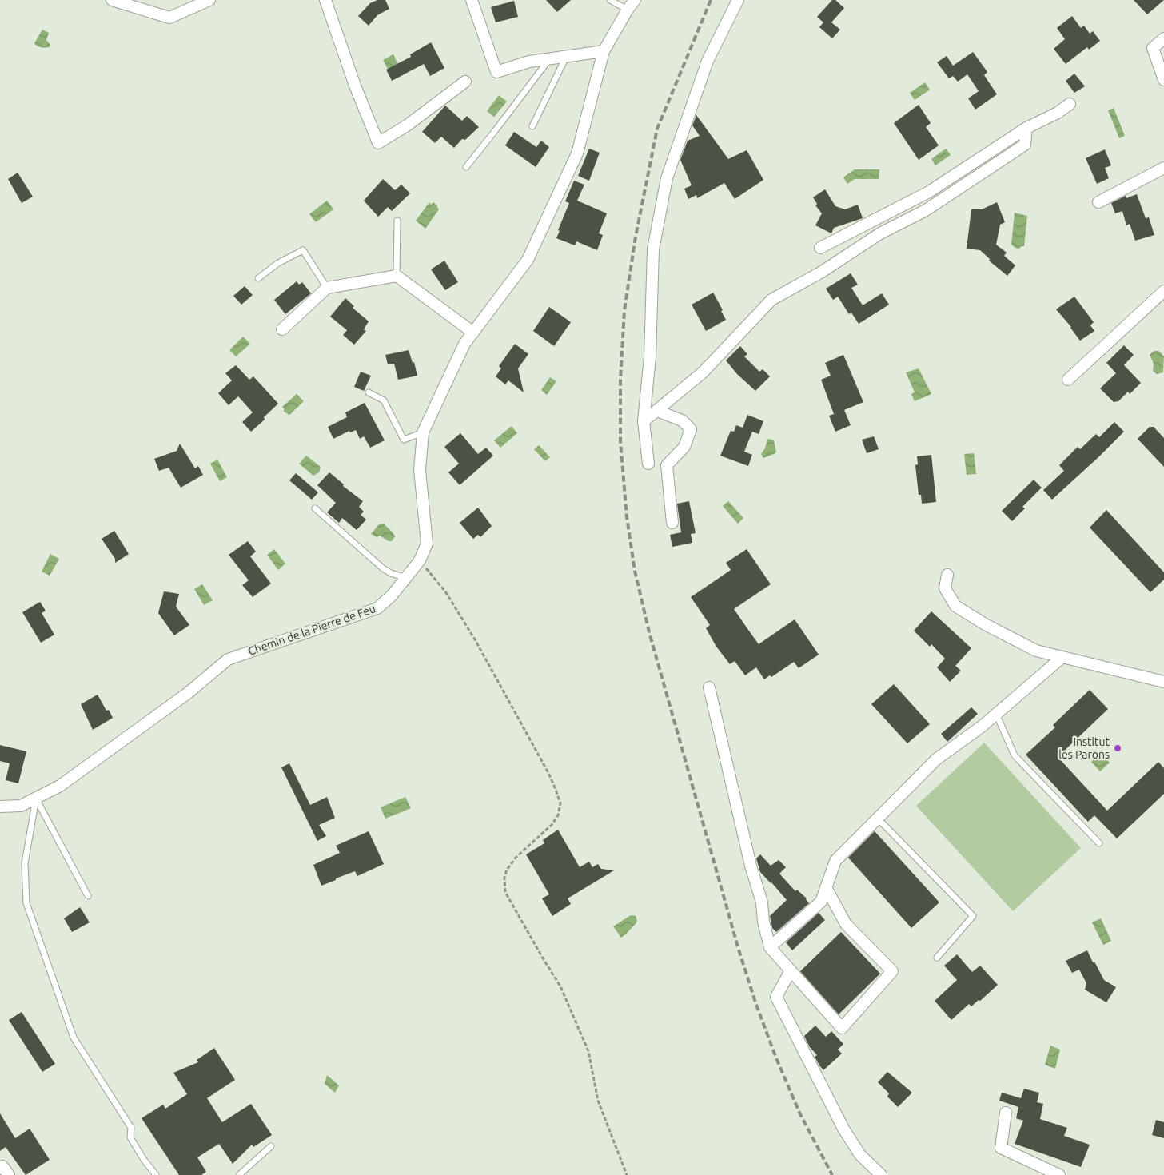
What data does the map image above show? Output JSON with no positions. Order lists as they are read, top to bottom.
{
  "streets": {
    "street": ["Chemin de la Pierre de Feu"]
  },
  "places": ["Institut les Parons"]
}
